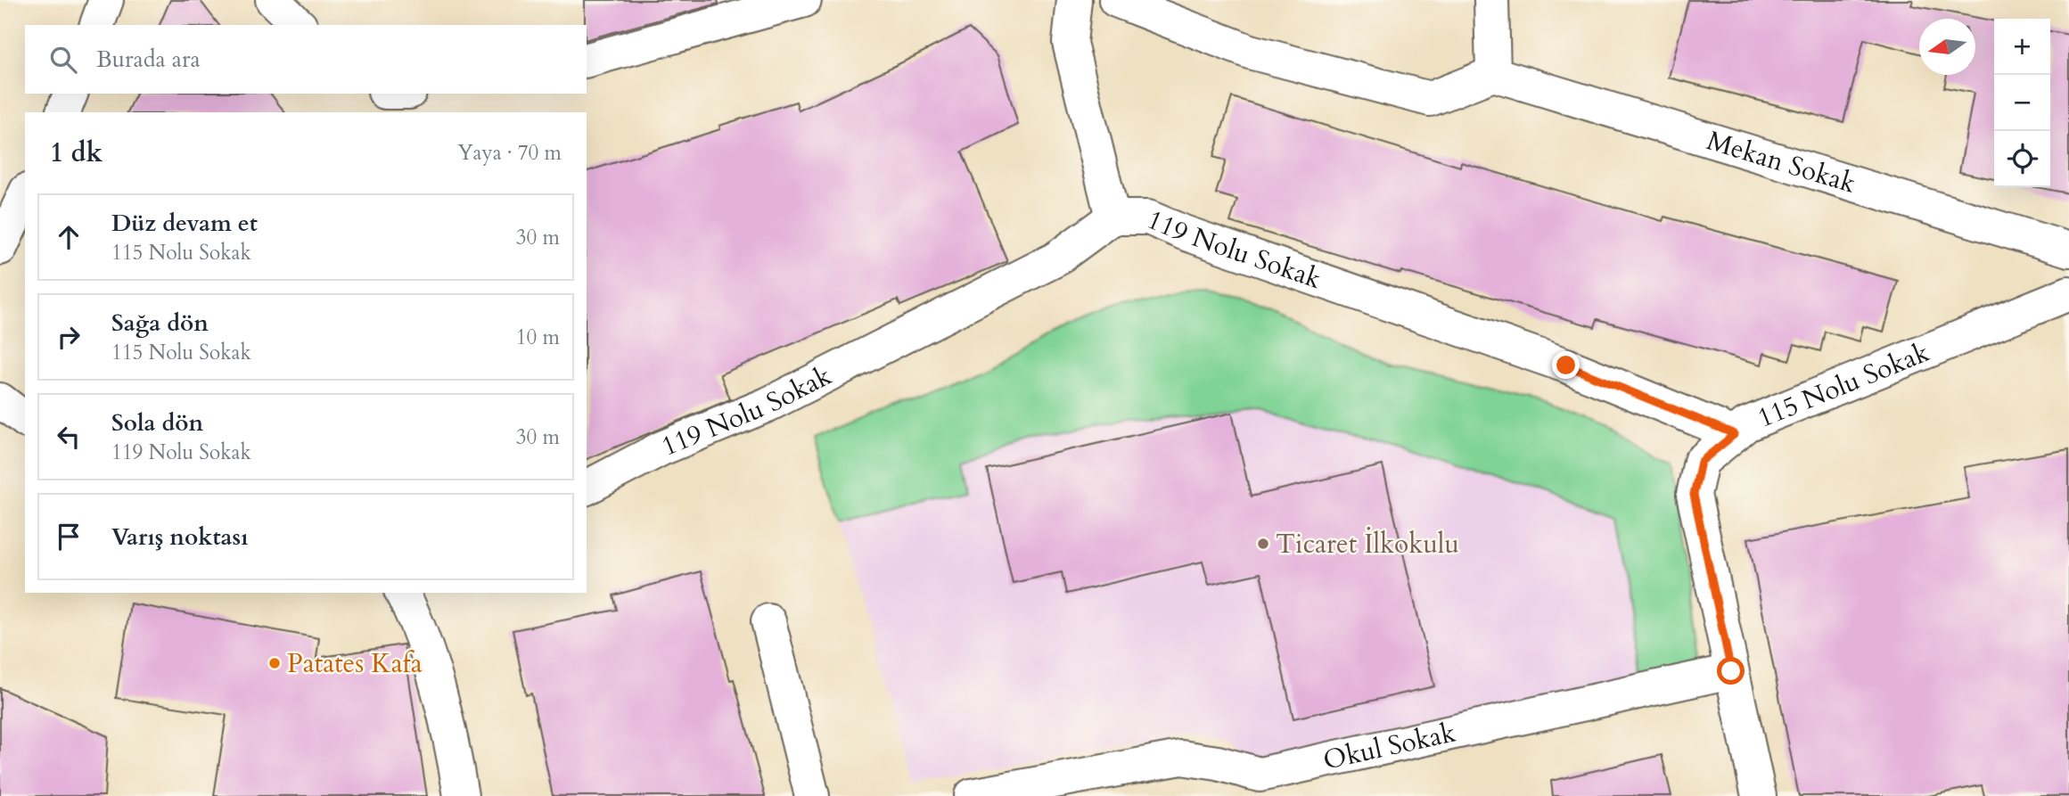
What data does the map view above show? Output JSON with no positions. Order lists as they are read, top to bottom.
{
  "streets": {
    "street": [
      "Mekan Sokak",
      "119 Nolu Sokak",
      "115 Nolu Sokak",
      "Okul Sokak"
    ]
  },
  "crossings": [
    ["119 Nolu Sokak", "115 Nolu Sokak"],
    ["115 Nolu Sokak", "Okul Sokak"]
  ],
  "places": ["Ticaret İlkokulu", "Patates Kafa"],
  "north": "left",
  "page": {
    "map_buttons": ["+", "−"],
    "search": "Burada ara",
    "heading": ["1 dk", "Yaya · 70 m"],
    "list": [
      ["Düz devam et", "115 Nolu Sokak", "30 m"],
      ["Sağa dön", "115 Nolu Sokak", "10 m"],
      ["Sola dön", "119 Nolu Sokak", "30 m"],
      "Varış noktası"
    ]
  }
}
